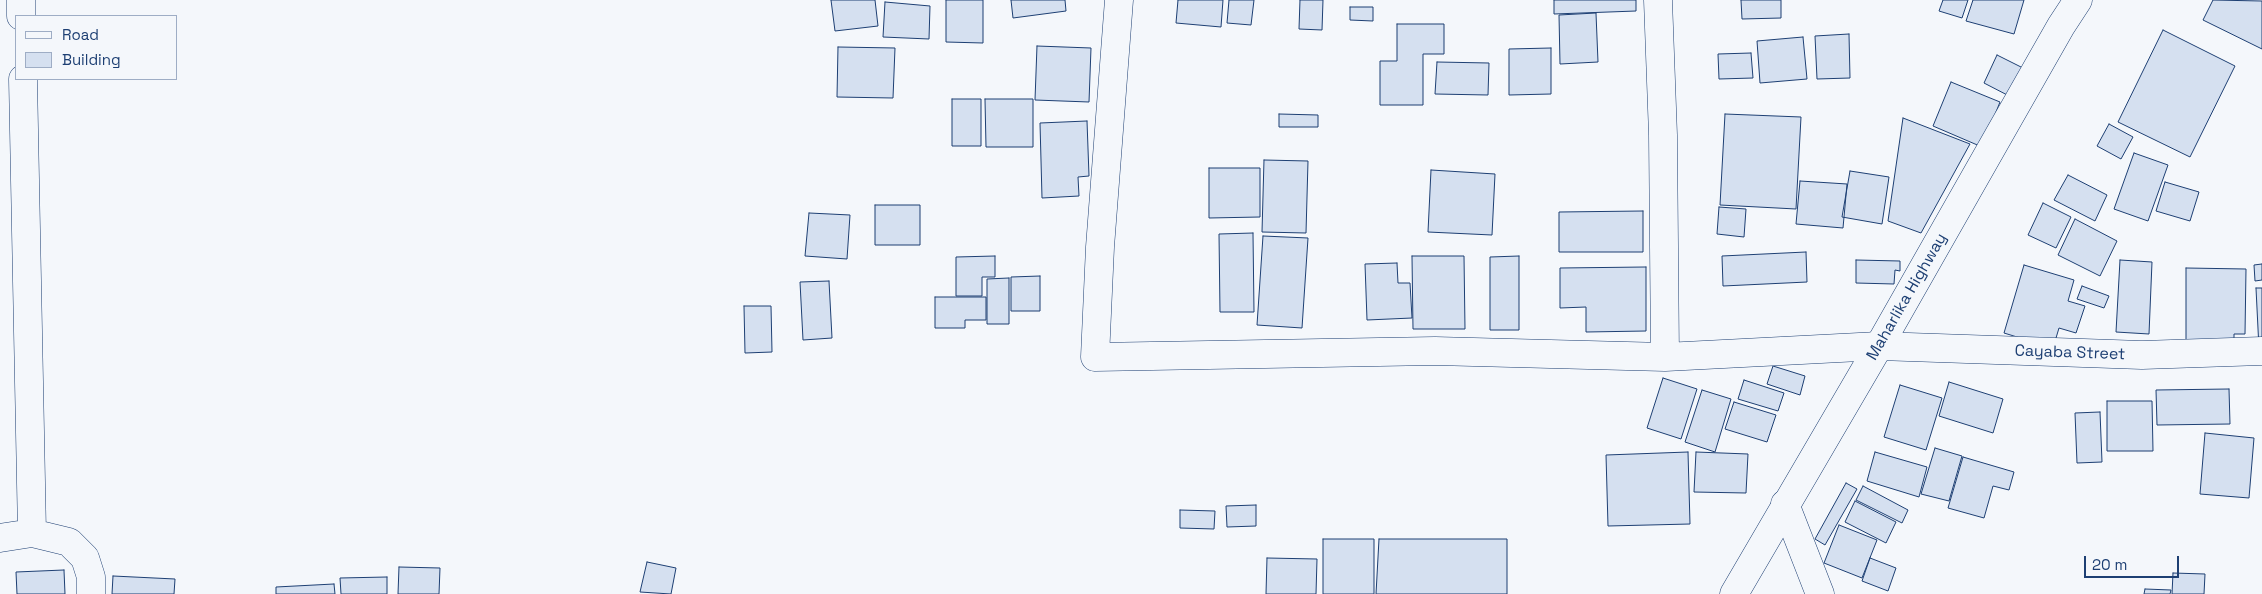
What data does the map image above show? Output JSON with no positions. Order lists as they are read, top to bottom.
{
  "streets": {
    "street": ["Maharlika Highway", "Cayaba Street"]
  },
  "crossings": [
    ["Maharlika Highway", "Cayaba Street"]
  ],
  "legend": ["Road", "Building"],
  "scale_bar": "20 m"
}
